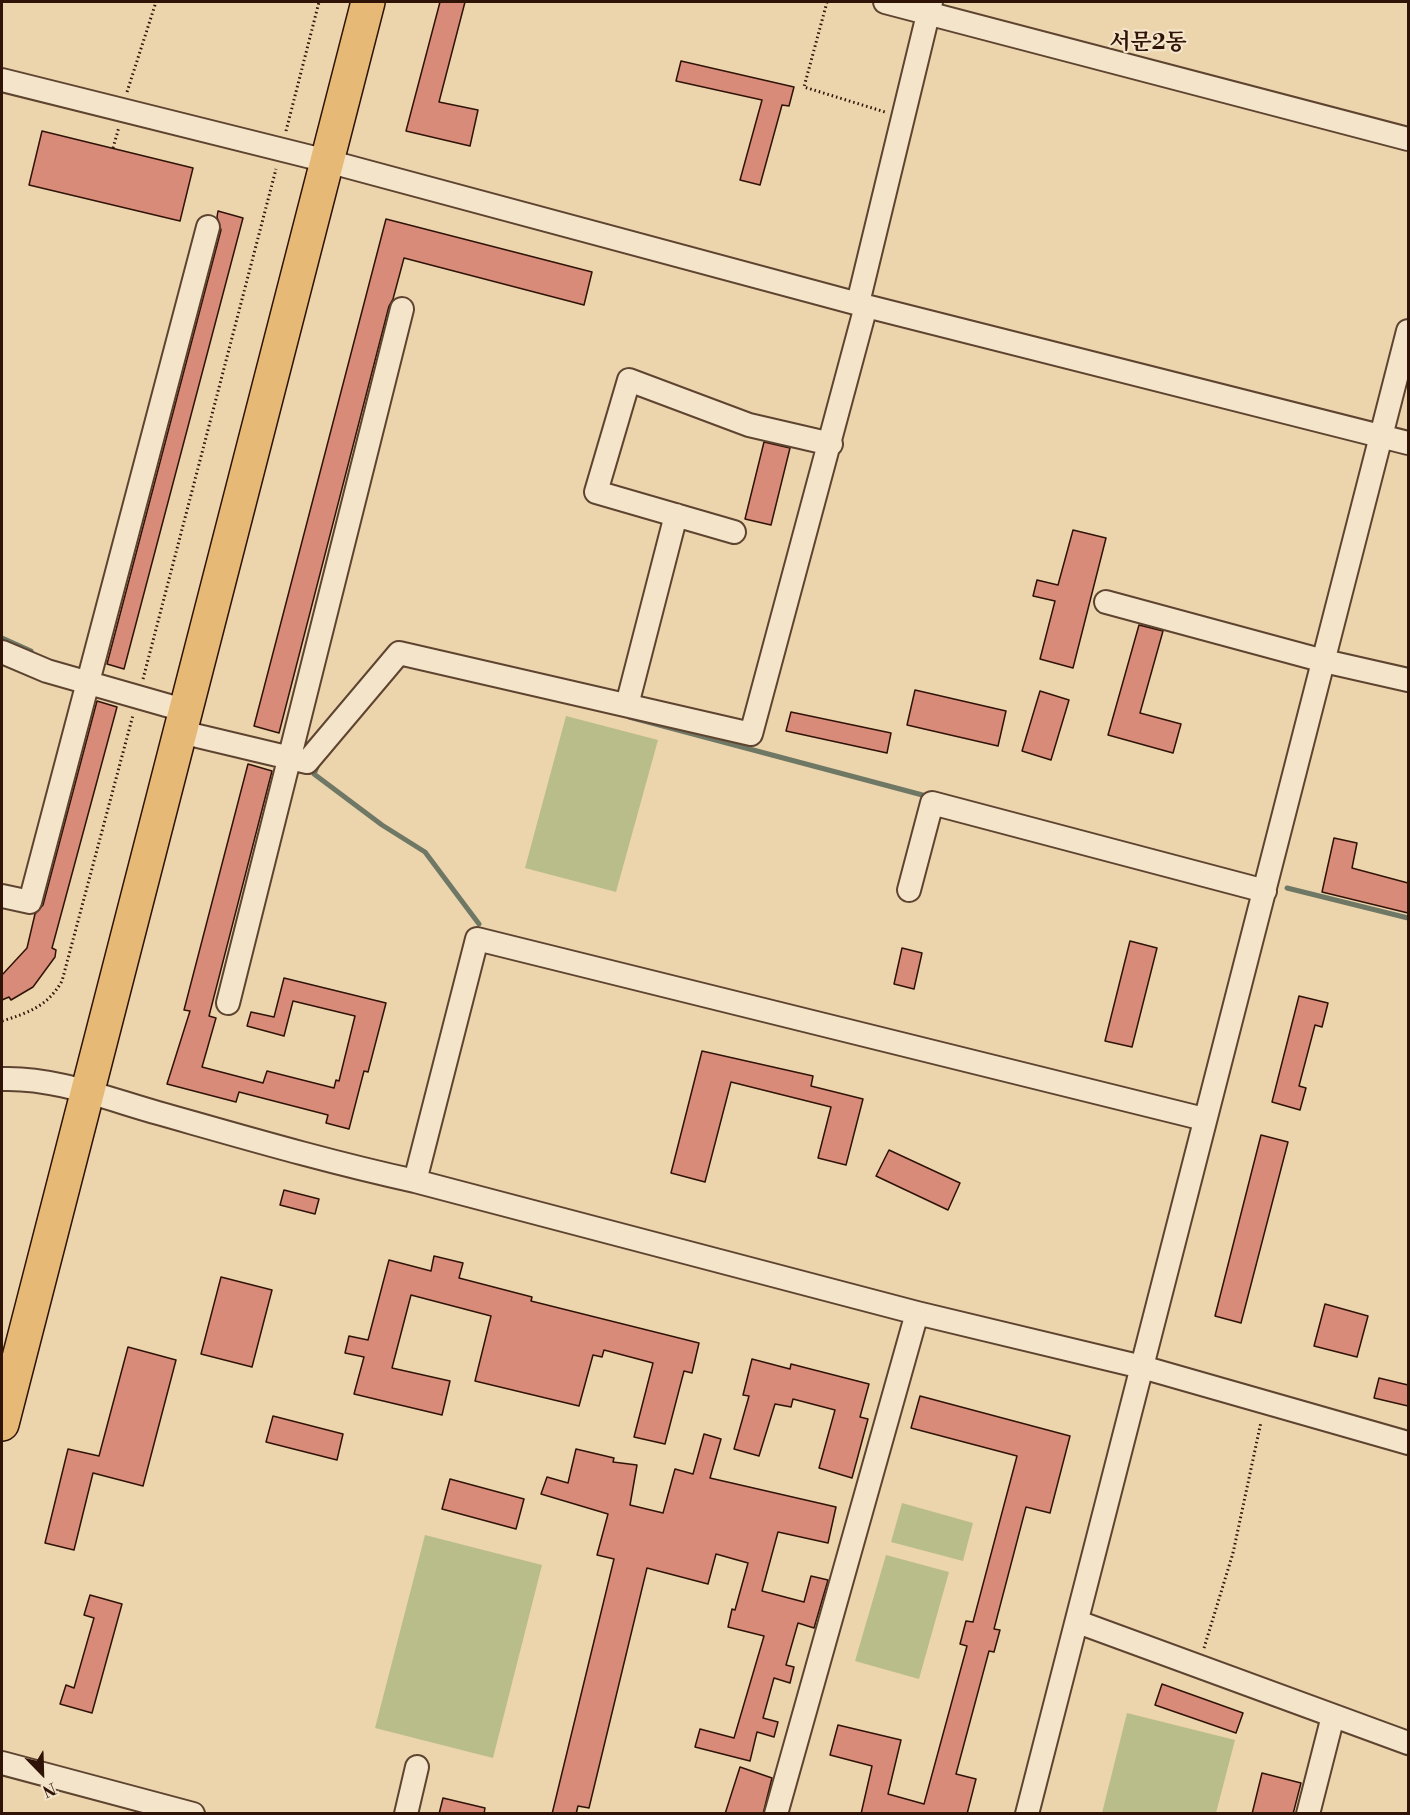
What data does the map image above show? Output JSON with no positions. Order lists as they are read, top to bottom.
{
  "districts": ["서문2동"],
  "north": "bottom right"
}
